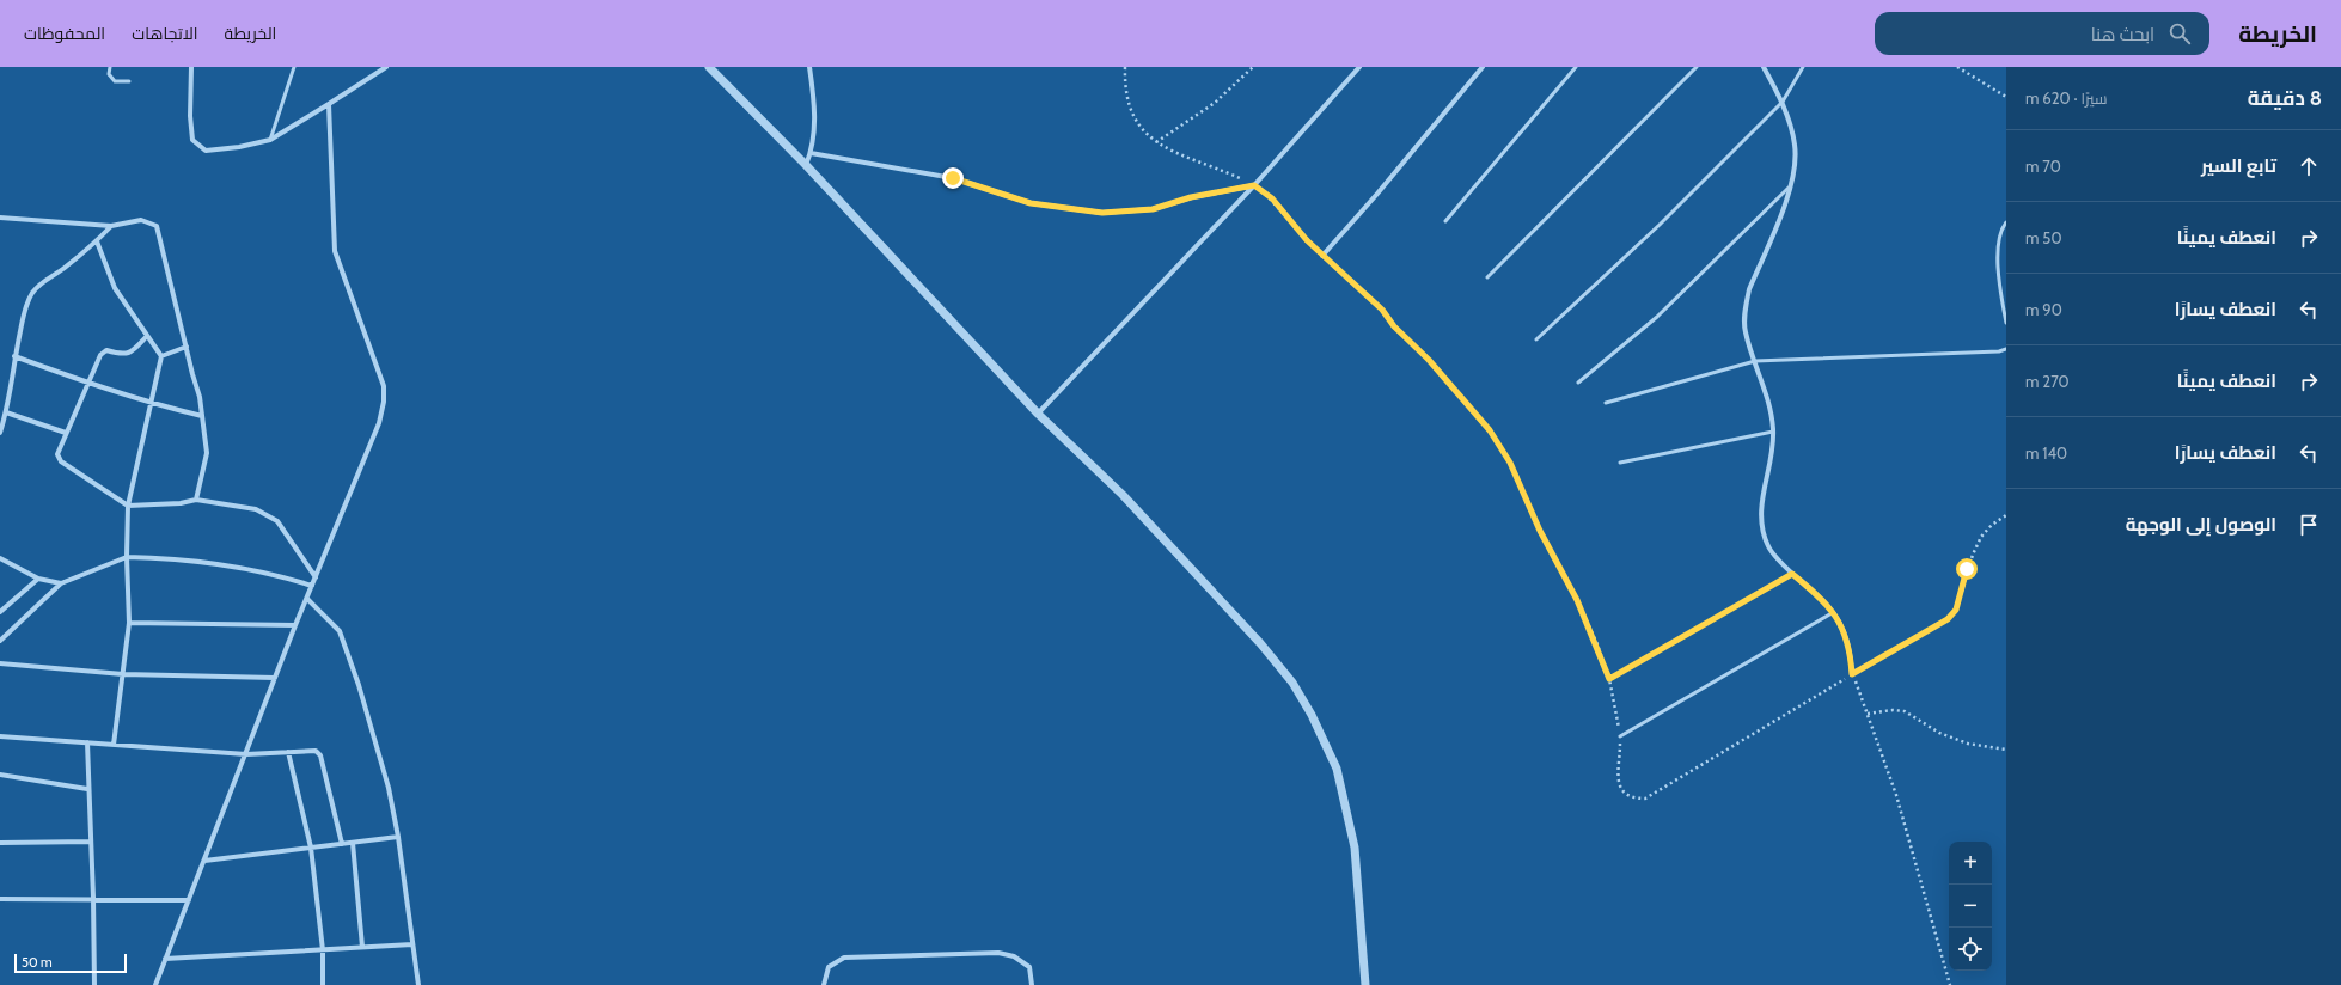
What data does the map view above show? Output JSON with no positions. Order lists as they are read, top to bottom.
{
  "scale_bar": "50 m",
  "page": {
    "header": "الخريطة",
    "search": "ابحث هنا",
    "nav": ["الخريطة", "الاتجاهات", "المحفوظات"],
    "heading": ["8 دقيقة", "سيرًا · 620 m"],
    "list": [
      ["تابع السير", "70 m"],
      ["انعطف يمينًا", "50 m"],
      ["انعطف يسارًا", "90 m"],
      ["انعطف يمينًا", "270 m"],
      ["انعطف يسارًا", "140 m"],
      "الوصول إلى الوجهة"
    ],
    "map_buttons": ["+", "−"],
    "scale": "50 m"
  }
}
